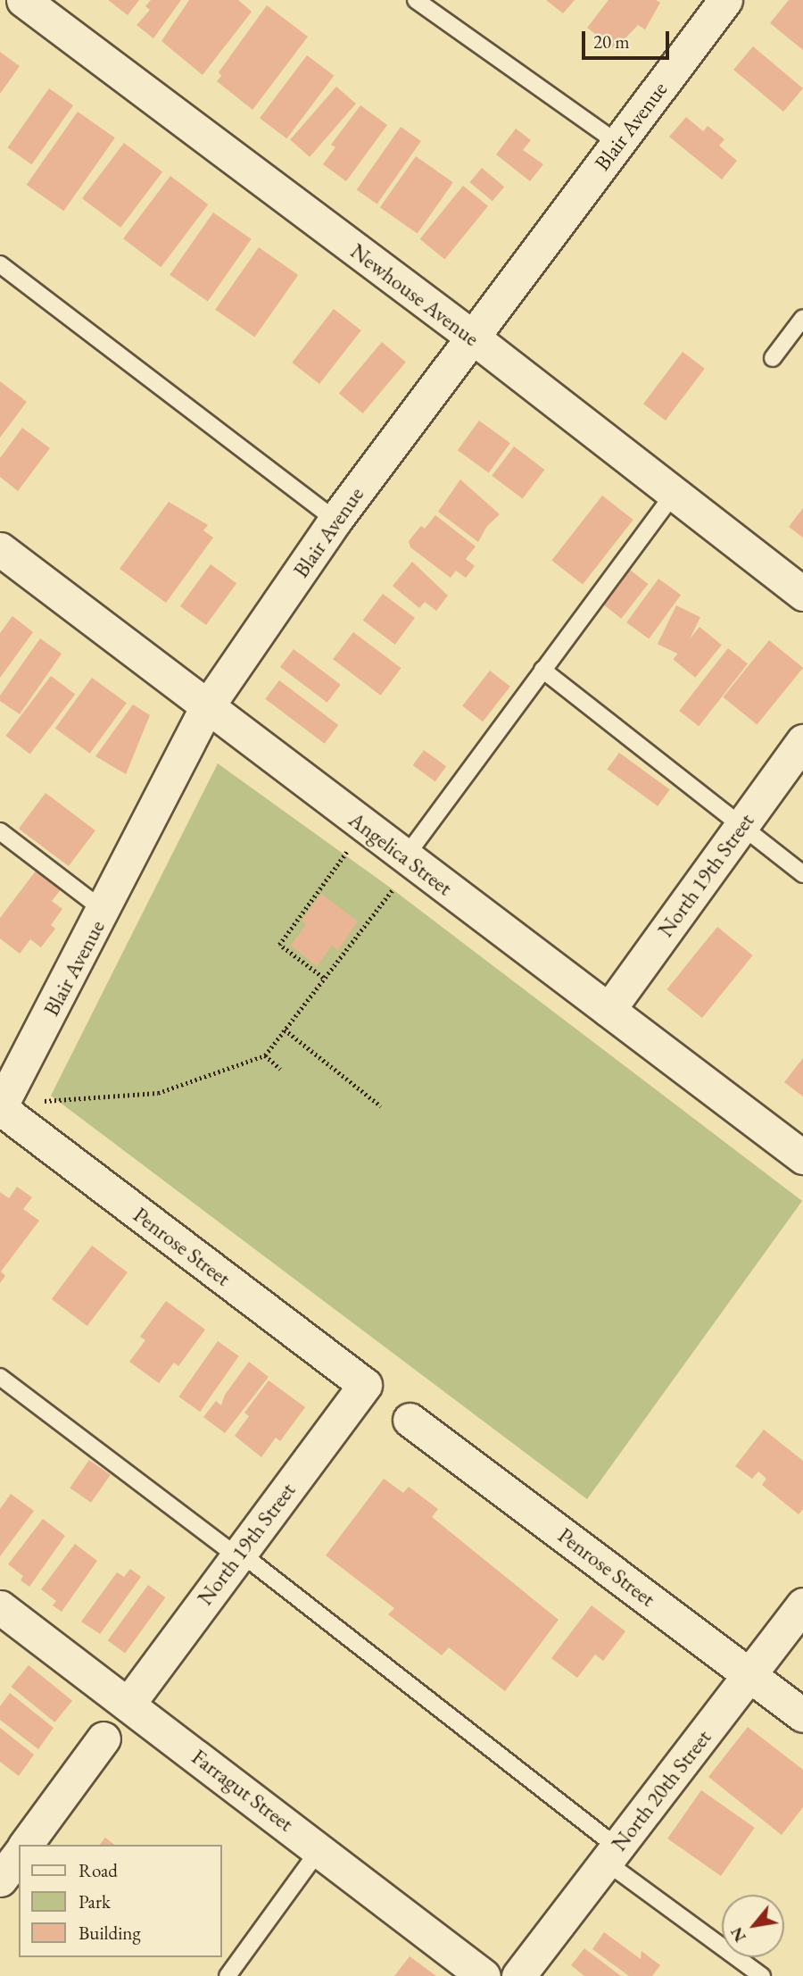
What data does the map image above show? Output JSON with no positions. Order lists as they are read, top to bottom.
{
  "streets": {
    "street": [
      "Blair Avenue",
      "Newhouse Avenue",
      "Angelica Street",
      "North 19th Street",
      "Penrose Street",
      "Farragut Street",
      "North 20th Street"
    ]
  },
  "crossings": [
    ["Blair Avenue", "Newhouse Avenue"],
    ["Blair Avenue", "Angelica Street"],
    ["Blair Avenue", "Penrose Street"],
    ["Angelica Street", "North 19th Street"],
    ["North 19th Street", "Penrose Street"],
    ["North 19th Street", "Farragut Street"],
    ["Penrose Street", "North 20th Street"]
  ],
  "legend": ["Road", "Park", "Building"],
  "scale_bar": "20 m",
  "north": "bottom left"
}
